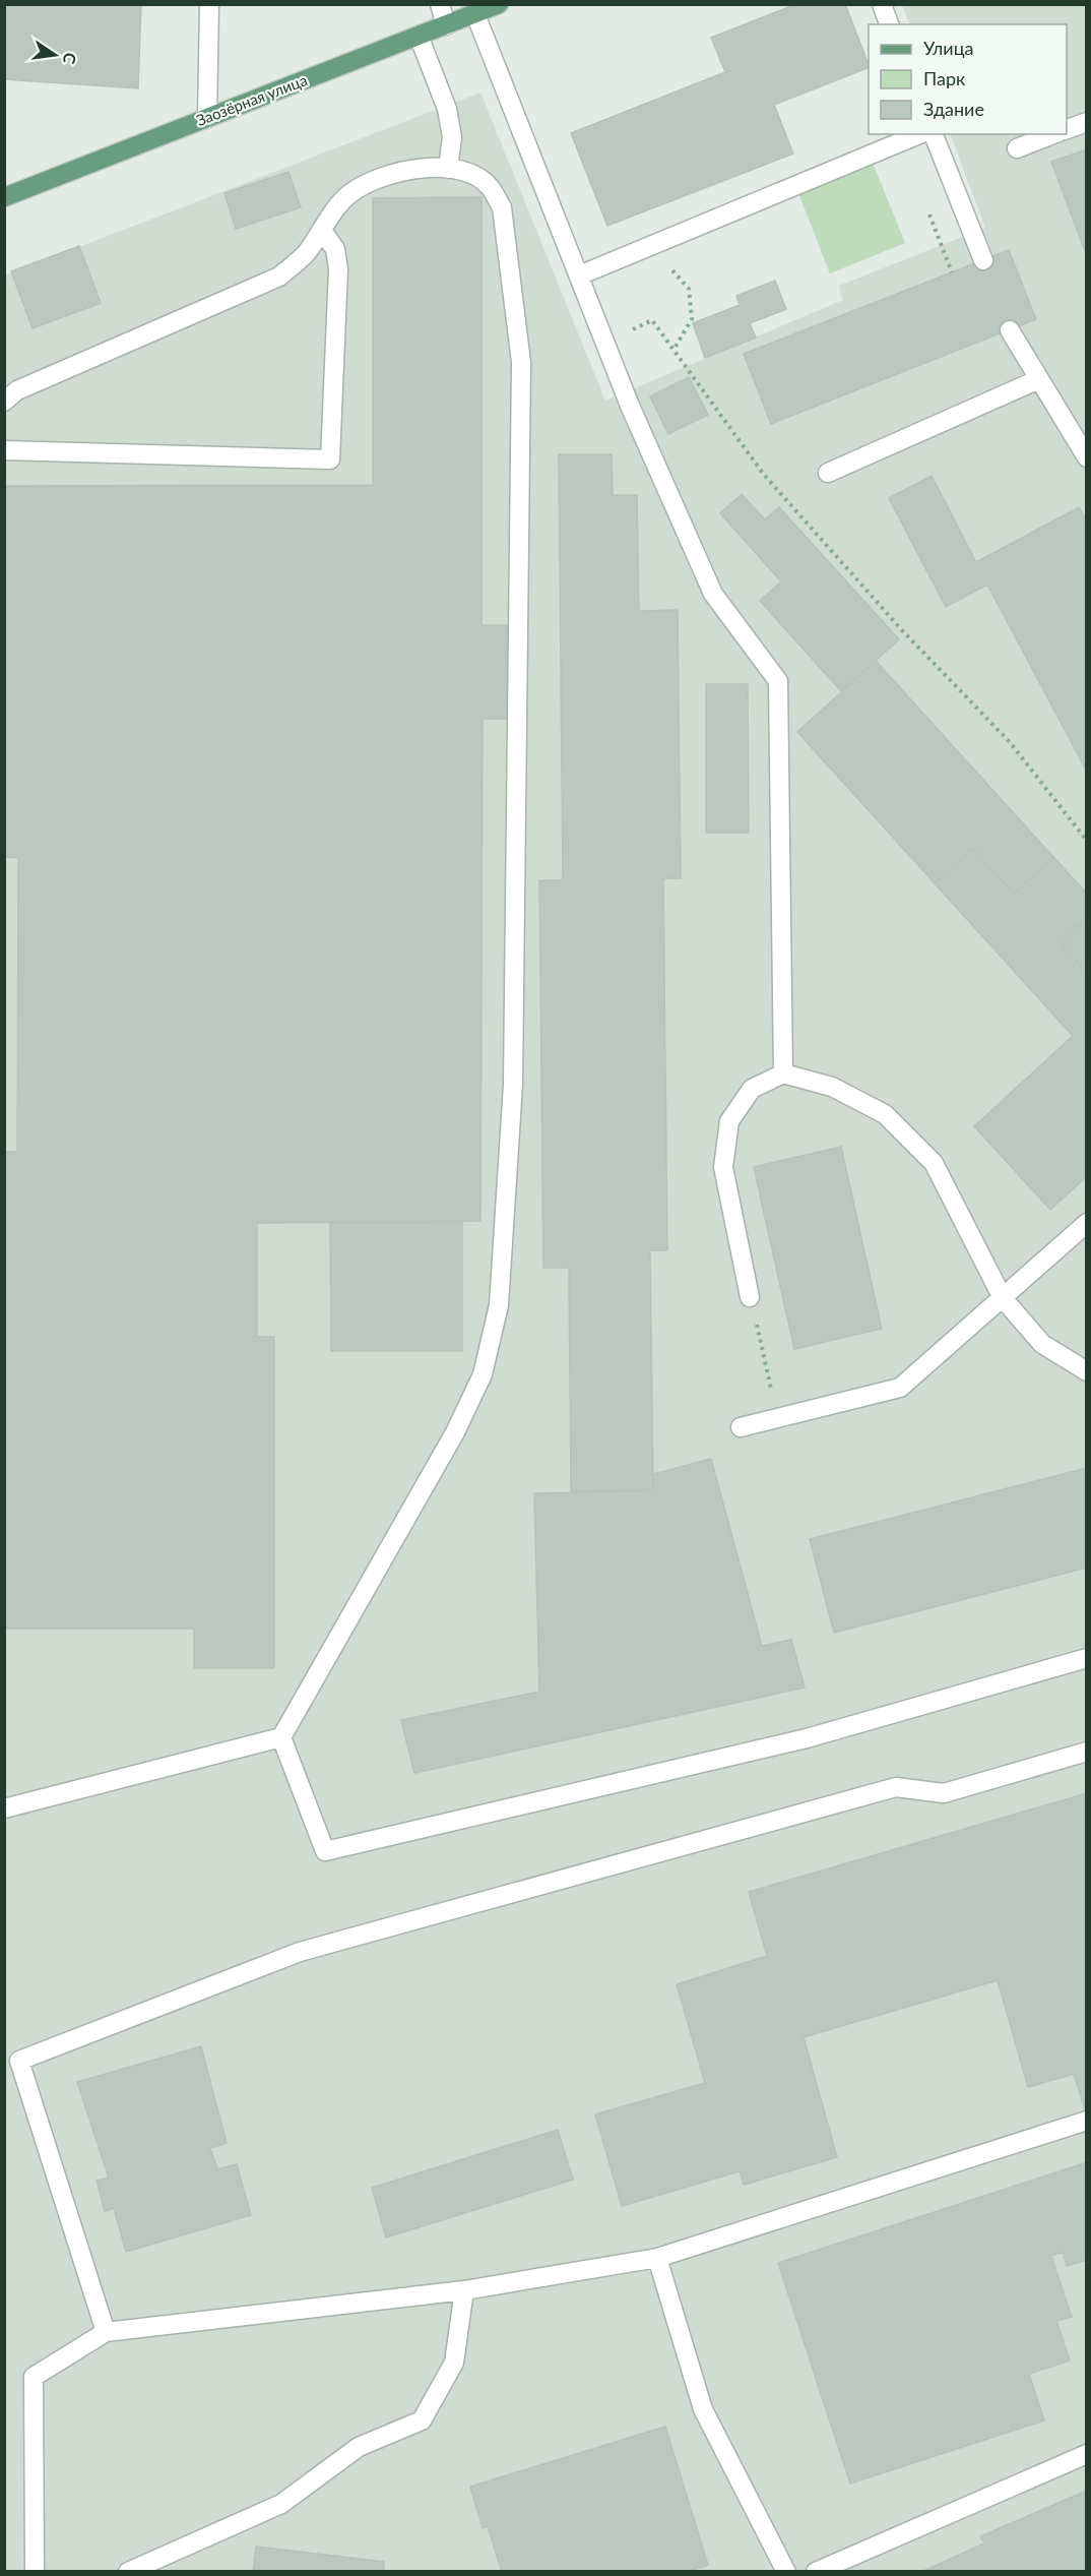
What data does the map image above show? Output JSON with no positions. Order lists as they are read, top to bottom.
{
  "streets": {
    "main road": ["Заозёрная улица"]
  },
  "legend": ["Улица", "Парк", "Здание"],
  "north": "right"
}
